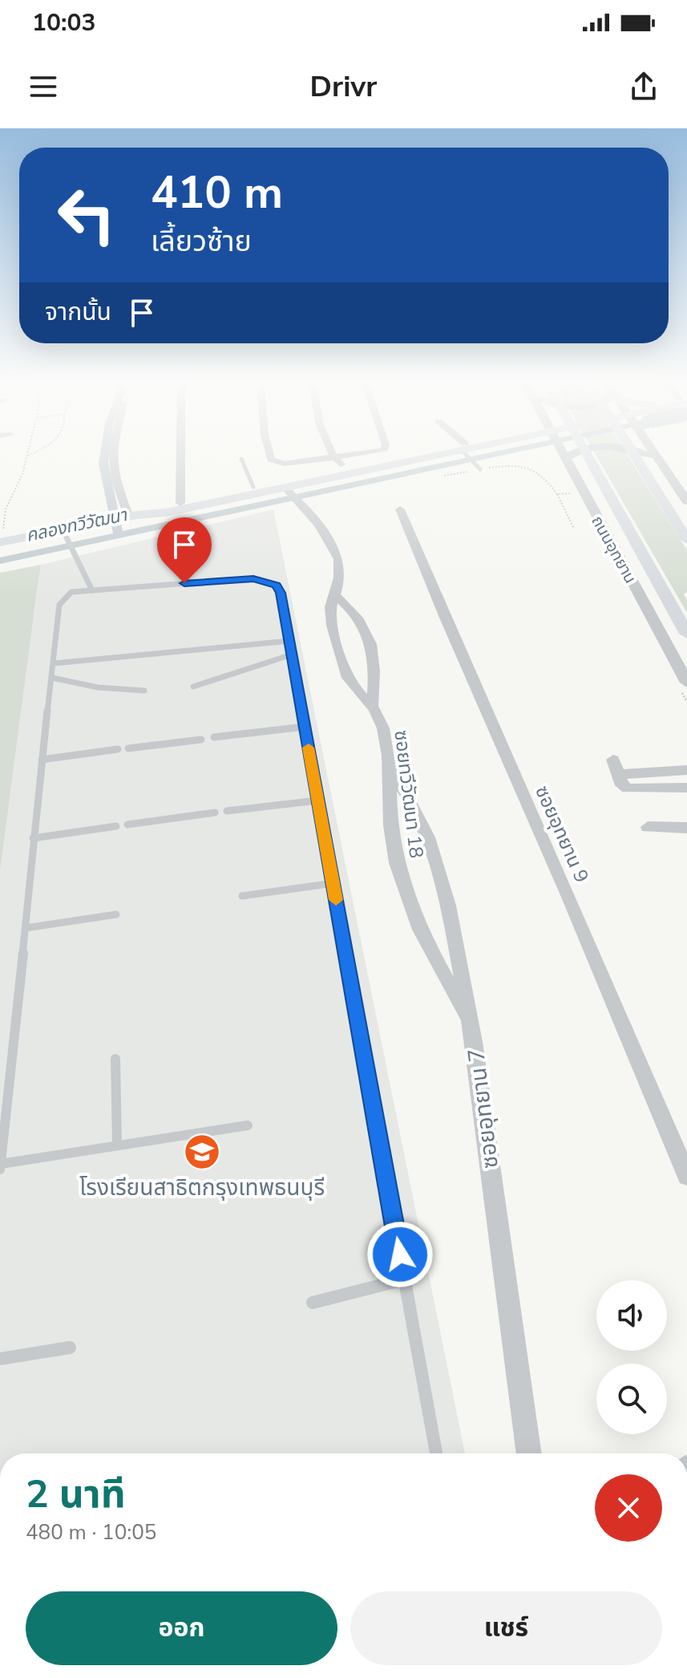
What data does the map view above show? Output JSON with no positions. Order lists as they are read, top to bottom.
{
  "streets": {
    "main road": ["ถนนอุทยาน"],
    "street": ["ซอยทวีวัฒนา 18", "ซอยอุทยาน 9", "ซอยอุทยาน 7"]
  },
  "crossings": [
    ["ซอยทวีวัฒนา 18", "ซอยอุทยาน 7"]
  ],
  "water": ["คลองทวีวัฒนา"],
  "places": {
    "school or university": ["โรงเรียนสาธิตกรุงเทพธนบุรี"]
  },
  "page": {
    "status": "10:03",
    "header": "Drivr",
    "turn": ["410 m", "เลี้ยวซ้าย"],
    "then": "จากนั้น",
    "heading": ["2 นาที", "480 m · 10:05"],
    "buttons": ["ออก", "แชร์"]
  }
}
